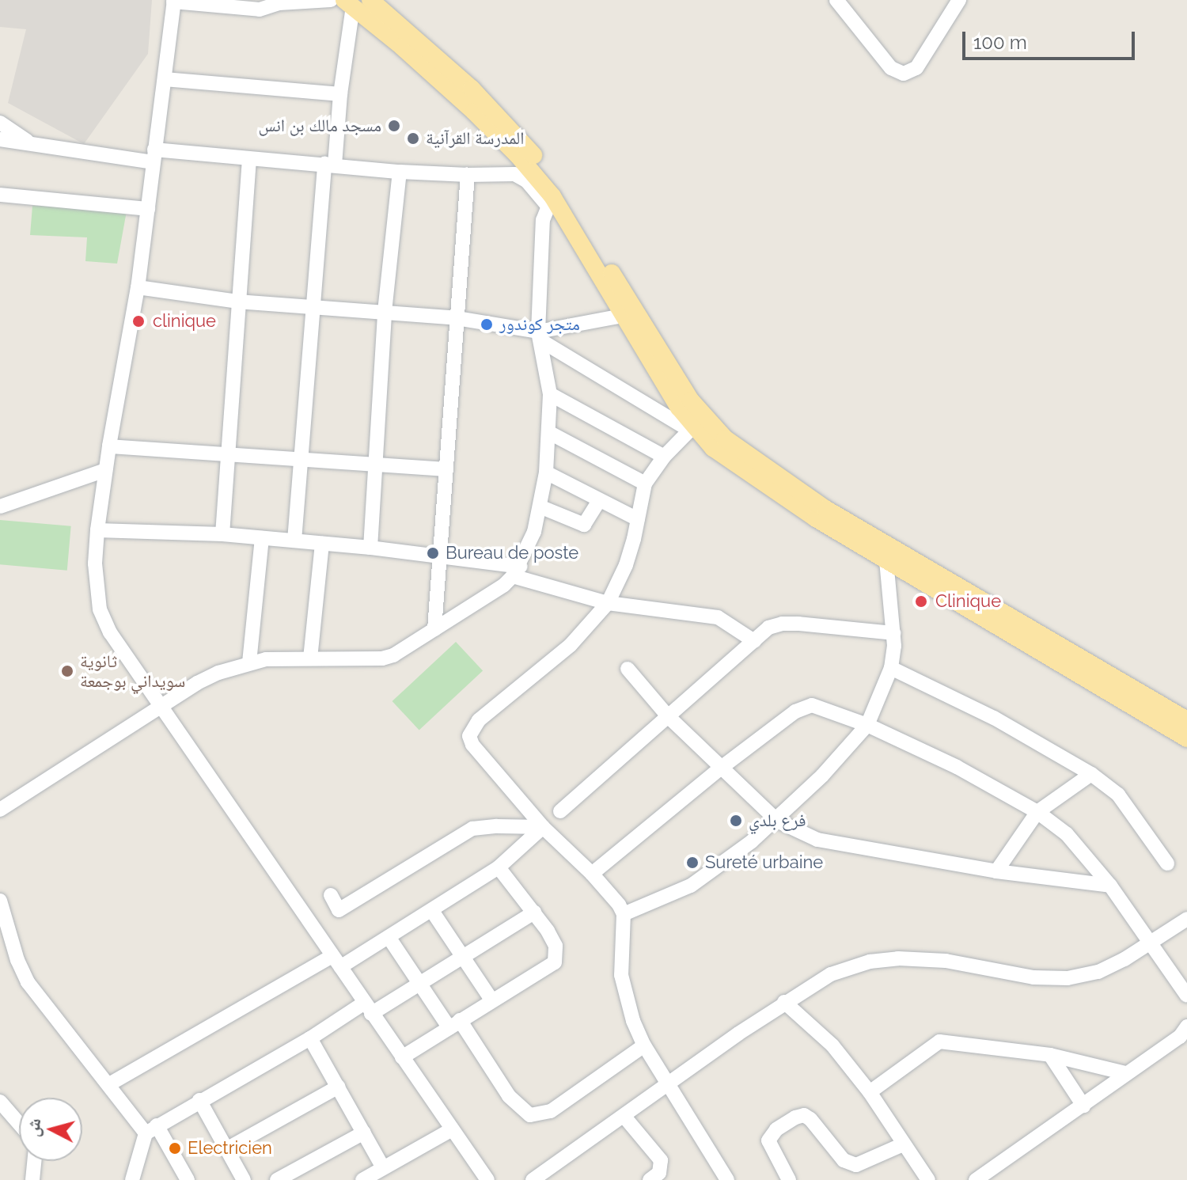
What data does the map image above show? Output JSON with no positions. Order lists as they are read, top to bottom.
{
  "places": [
    "مسجد مالك بن انس",
    "المدرسة القرآنية",
    "clinique",
    "متجر كوندور",
    "Bureau de poste",
    "Clinique",
    "ثانوية سويداني بوجمعة",
    "فرع بلدي",
    "Sureté urbaine",
    "Electricien"
  ],
  "scale_bar": "100 m",
  "north": "left"
}
